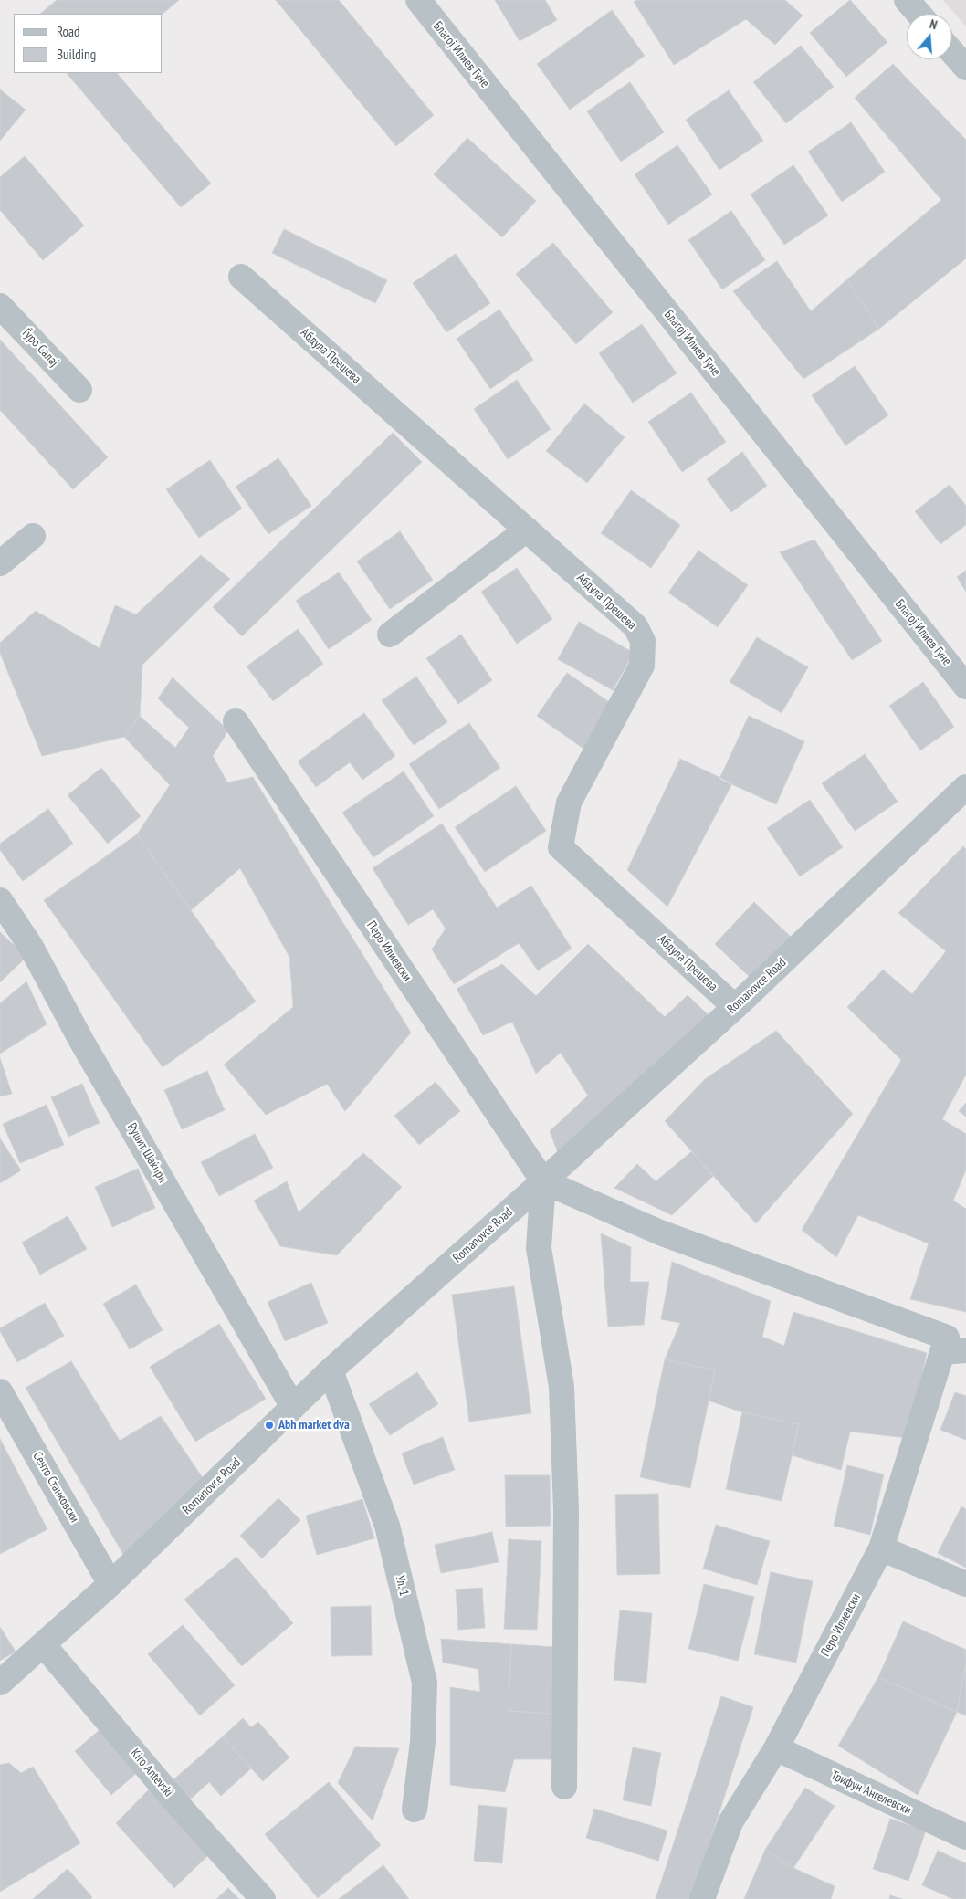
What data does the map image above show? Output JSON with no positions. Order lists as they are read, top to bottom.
{
  "streets": {
    "street": [
      "Благој Илиев Гуне",
      "Ѓуро Салај",
      "Абдула Прешева",
      "Перо Илиевски",
      "Romanovce Road",
      "Рушит Шаќири",
      "Сенто Станковски",
      "Ул. 1",
      "Kiro Antevski",
      "Трифун Ангелевски"
    ]
  },
  "crossings": [
    ["Абдула Прешева", "Romanovce Road"],
    ["Перо Илиевски", "Romanovce Road"],
    ["Перо Илиевски", "Трифун Ангелевски"],
    ["Romanovce Road", "Рушит Шаќири"],
    ["Romanovce Road", "Сенто Станковски"],
    ["Romanovce Road", "Ул. 1"],
    ["Romanovce Road", "Kiro Antevski"]
  ],
  "places": ["Abh market dva"],
  "legend": ["Road", "Building"],
  "north": "top"
}
